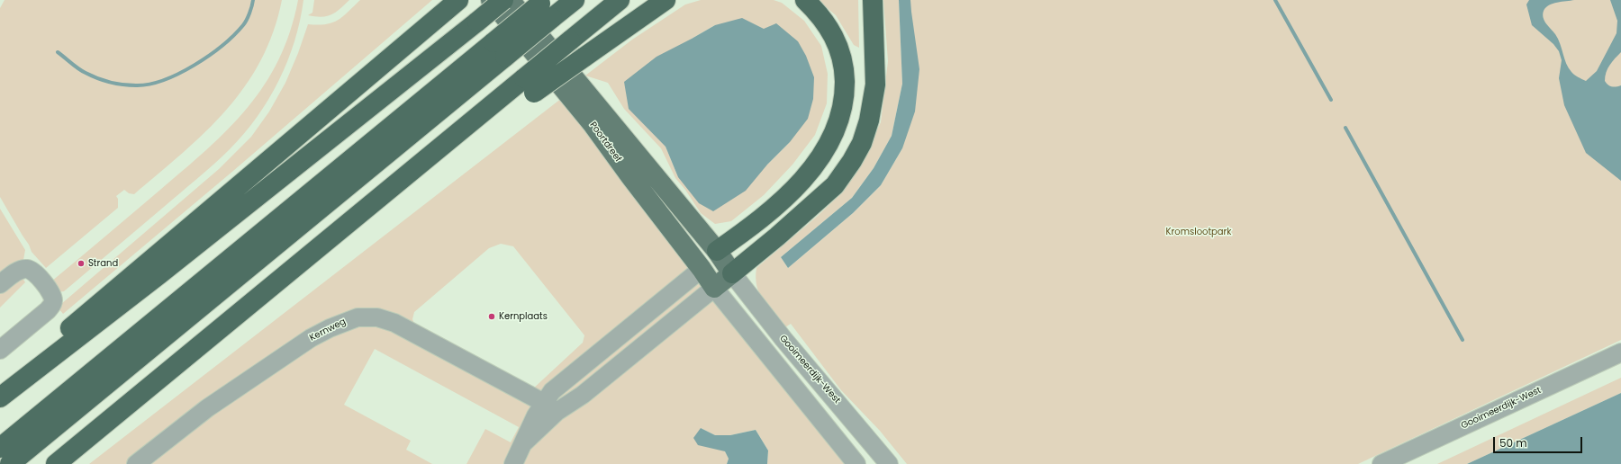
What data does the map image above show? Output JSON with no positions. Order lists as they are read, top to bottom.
{
  "streets": {
    "main road": ["Poortdreef"],
    "street": ["Kernweg", "Gooimeerdijk-West"]
  },
  "crossings": [
    ["Poortdreef", "Gooimeerdijk-West"]
  ],
  "parks": ["Kromslootpark"],
  "places": ["Strand", "Kernplaats"],
  "scale_bar": "50 m"
}
